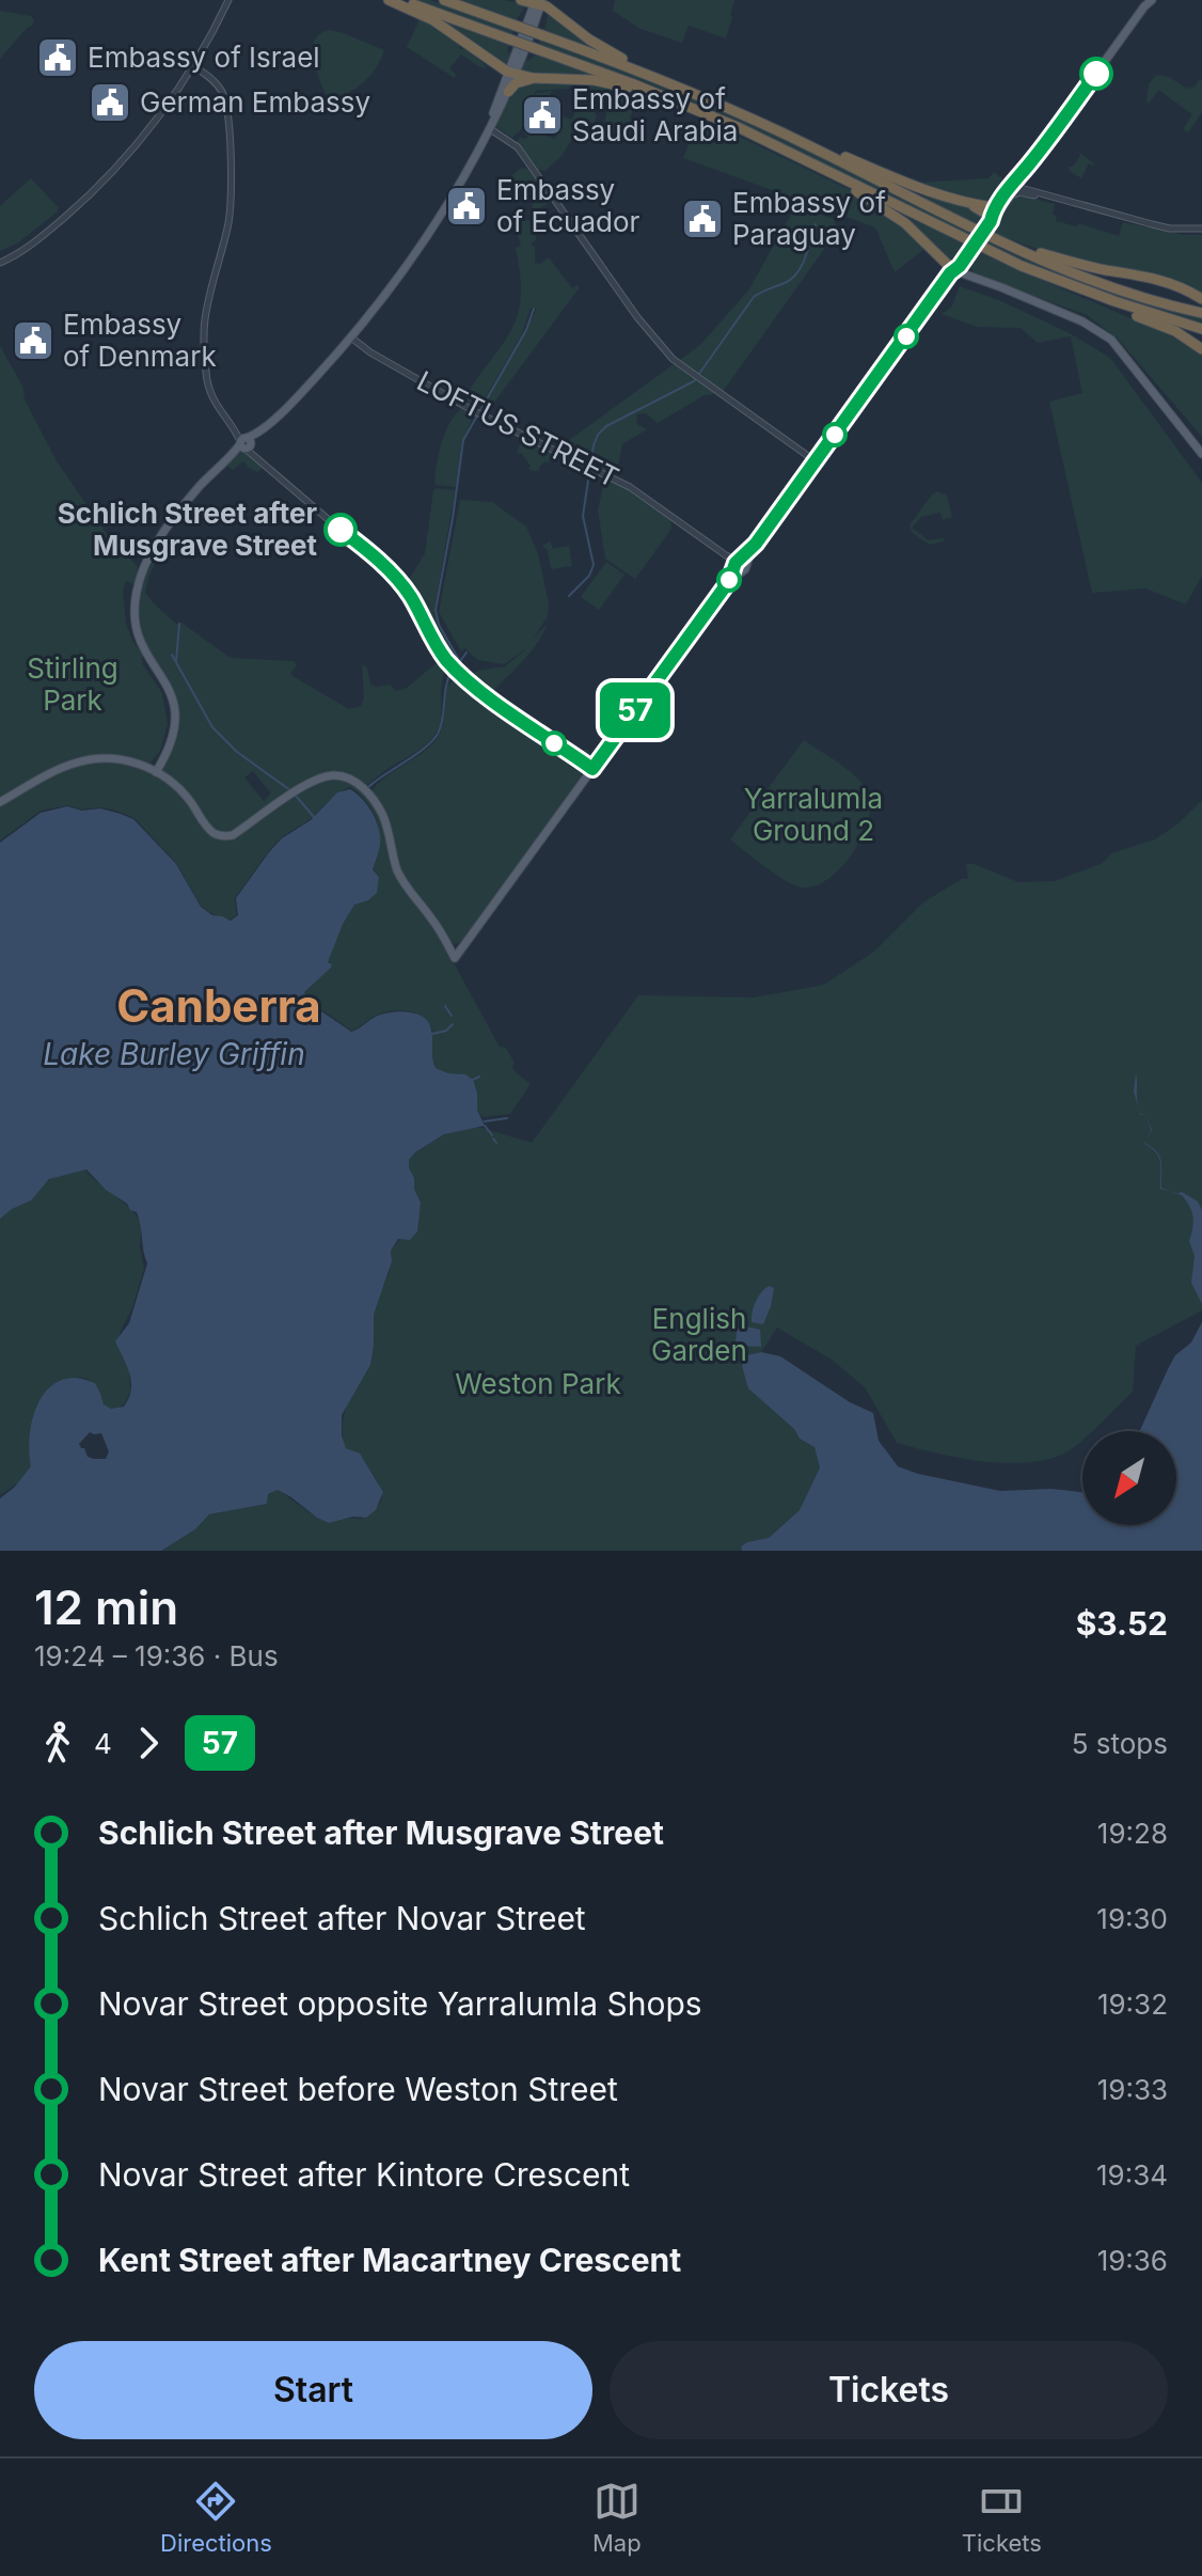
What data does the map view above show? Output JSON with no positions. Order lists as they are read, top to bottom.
{
  "streets": {
    "street": ["LOFTUS STREET"]
  },
  "districts": ["Canberra"],
  "water": ["Lake Burley Griffin"],
  "parks": [
    "Stirling Park",
    "Yarralumla Ground 2",
    "English Garden",
    "Weston Park"
  ],
  "places": {
    "public building": [
      "Embassy of Israel",
      "German Embassy",
      "Embassy of Saudi Arabia",
      "Embassy of Ecuador",
      "Embassy of Paraguay",
      "Embassy of Denmark"
    ],
    "other": ["Schlich Street after Musgrave Street"]
  },
  "lines": ["bus line 57"],
  "north": "bottom left",
  "page": {
    "on_map": "57",
    "heading": ["12 min", "19:24 – 19:36 · Bus", "$3.52"],
    "legs": ["4", "57", "5 stops"],
    "list": [
      {
        "name": "Schlich Street after Musgrave Street",
        "value": "19:28"
      },
      {
        "name": "Schlich Street after Novar Street",
        "value": "19:30"
      },
      {
        "name": "Novar Street opposite Yarralumla Shops",
        "value": "19:32"
      },
      {
        "name": "Novar Street before Weston Street",
        "value": "19:33"
      },
      {
        "name": "Novar Street after Kintore Crescent",
        "value": "19:34"
      },
      {
        "name": "Kent Street after Macartney Crescent",
        "value": "19:36"
      }
    ],
    "buttons": ["Start", "Tickets"],
    "tabs": ["Directions", "Map", "Tickets"]
  }
}
